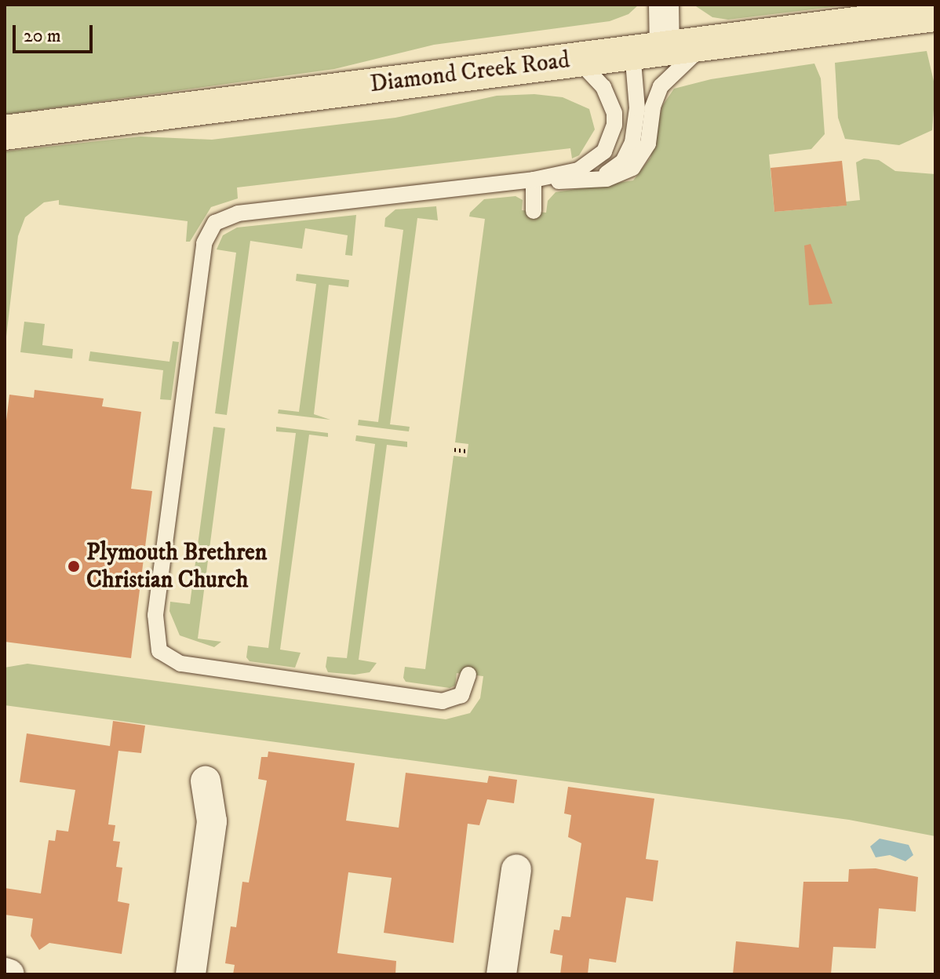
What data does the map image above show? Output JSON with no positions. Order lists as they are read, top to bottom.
{
  "streets": {
    "main road": ["Diamond Creek Road"]
  },
  "places": ["Plymouth Brethren Christian Church"],
  "scale_bar": "20 m"
}
